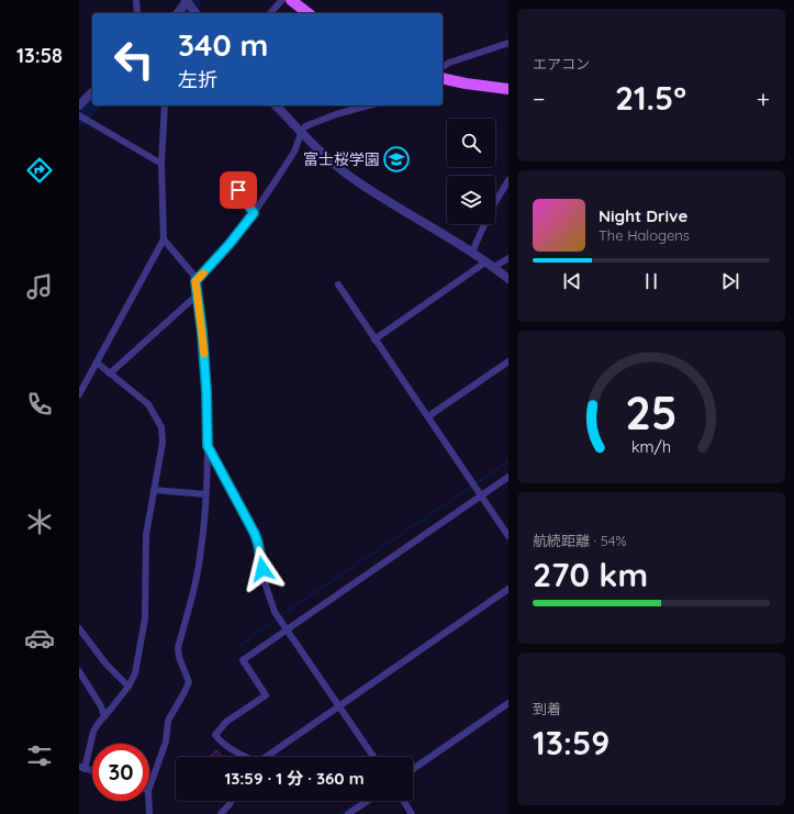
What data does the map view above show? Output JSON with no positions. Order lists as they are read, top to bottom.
{
  "places": {
    "school or university": ["富士桜学園"]
  },
  "page": {
    "tabs": "13:58",
    "tile": [
      "エアコン",
      ["航続距離 · 54%", "270 km"],
      ["到着", "13:59"]
    ],
    "turn": ["340 m", "左折"],
    "heat": ["−", "21.5°", "+"],
    "song": ["Night Drive", "The Halogens"],
    "limit": "30",
    "trip": "13:59 · 1 分 · 360 m",
    "gauge": ["25", "km/h"]
  }
}
